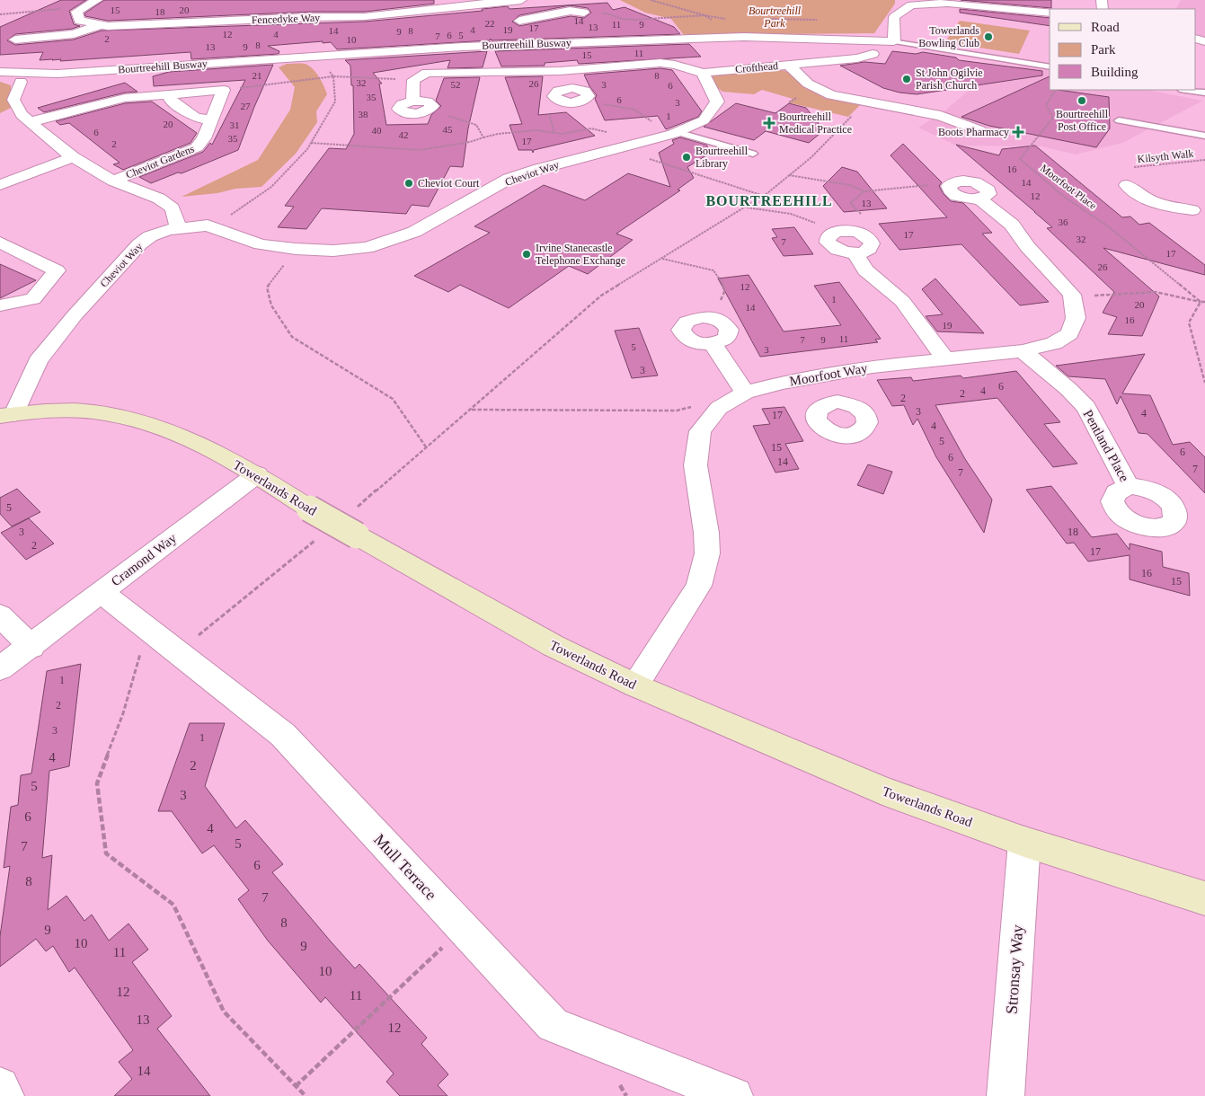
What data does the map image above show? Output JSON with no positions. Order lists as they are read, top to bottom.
{
  "streets": {
    "street": [
      "Fencedyke Way",
      "Bourtreehill Busway",
      "Crofthead",
      "Cheviot Gardens",
      "Cheviot Way",
      "Moorfoot Way",
      "Pentland Place",
      "Towerlands Road",
      "Cramond Way",
      "Mull Terrace",
      "Stronsay Way"
    ],
    "path": ["Kilsyth Walk", "Moorfoot Place"]
  },
  "crossings": [
    ["Crofthead", "Cheviot Way"],
    ["Cheviot Way", "Towerlands Road"],
    ["Moorfoot Way", "Pentland Place"],
    ["Moorfoot Way", "Towerlands Road"],
    ["Towerlands Road", "Cramond Way"],
    ["Towerlands Road", "Stronsay Way"],
    ["Cramond Way", "Mull Terrace"]
  ],
  "districts": ["BOURTREEHILL"],
  "parks": ["Bourtreehill Park"],
  "places": {
    "other": [
      "Towerlands Bowling Club",
      "St John Ogilvie Parish Church",
      "Bourtreehill Post Office",
      "Bourtreehill Library",
      "Cheviot Court",
      "Irvine Stanecastle Telephone Exchange"
    ],
    "health": ["Bourtreehill Medical Practice", "Boots Pharmacy"]
  },
  "house_numbers": [
    "15",
    "20",
    "18",
    "14",
    "22",
    "11",
    "9",
    "13",
    "17",
    "4",
    "19",
    "14",
    "8",
    "9",
    "12",
    "4",
    "6",
    "5",
    "7",
    "2",
    "10",
    "8",
    "13",
    "9",
    "11",
    "15",
    "21",
    "8",
    "32",
    "26",
    "52",
    "3",
    "6",
    "35",
    "6",
    "3",
    "27",
    "38",
    "1",
    "20",
    "31",
    "45",
    "40",
    "6",
    "42",
    "35",
    "17",
    "2",
    "16",
    "14",
    "12",
    "13",
    "36",
    "17",
    "32",
    "7",
    "17",
    "26",
    "12",
    "1",
    "20",
    "14",
    "16",
    "19",
    "11",
    "7",
    "9",
    "5",
    "3",
    "3",
    "6",
    "4",
    "2",
    "2",
    "3",
    "4",
    "17",
    "4",
    "5",
    "15",
    "6",
    "6",
    "14",
    "7",
    "7",
    "5",
    "3",
    "18",
    "2",
    "17",
    "16",
    "15",
    "1",
    "2",
    "3",
    "1",
    "4",
    "2",
    "5",
    "3",
    "6",
    "4",
    "5",
    "7",
    "6",
    "8",
    "7",
    "8",
    "9",
    "10",
    "9",
    "11",
    "10",
    "12",
    "11",
    "13",
    "12",
    "14"
  ],
  "legend": ["Road", "Park", "Building"]
}
